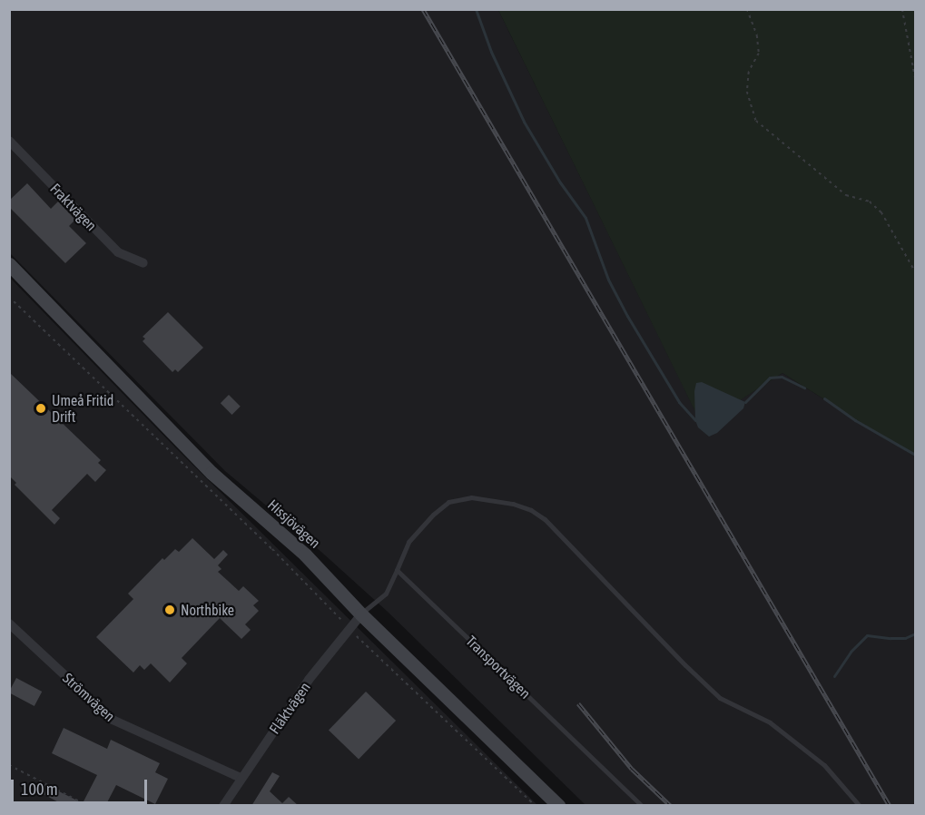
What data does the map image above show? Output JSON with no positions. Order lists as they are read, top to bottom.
{
  "streets": {
    "main road": ["Hissjövägen"],
    "street": ["Fraktvägen", "Strömvägen", "Fläktvägen"],
    "lane": ["Transportvägen"]
  },
  "crossings": [
    ["Hissjövägen", "Fläktvägen"],
    ["Strömvägen", "Fläktvägen"]
  ],
  "places": ["Umeå Fritid Drift", "Northbike"],
  "scale_bar": "100 m"
}
